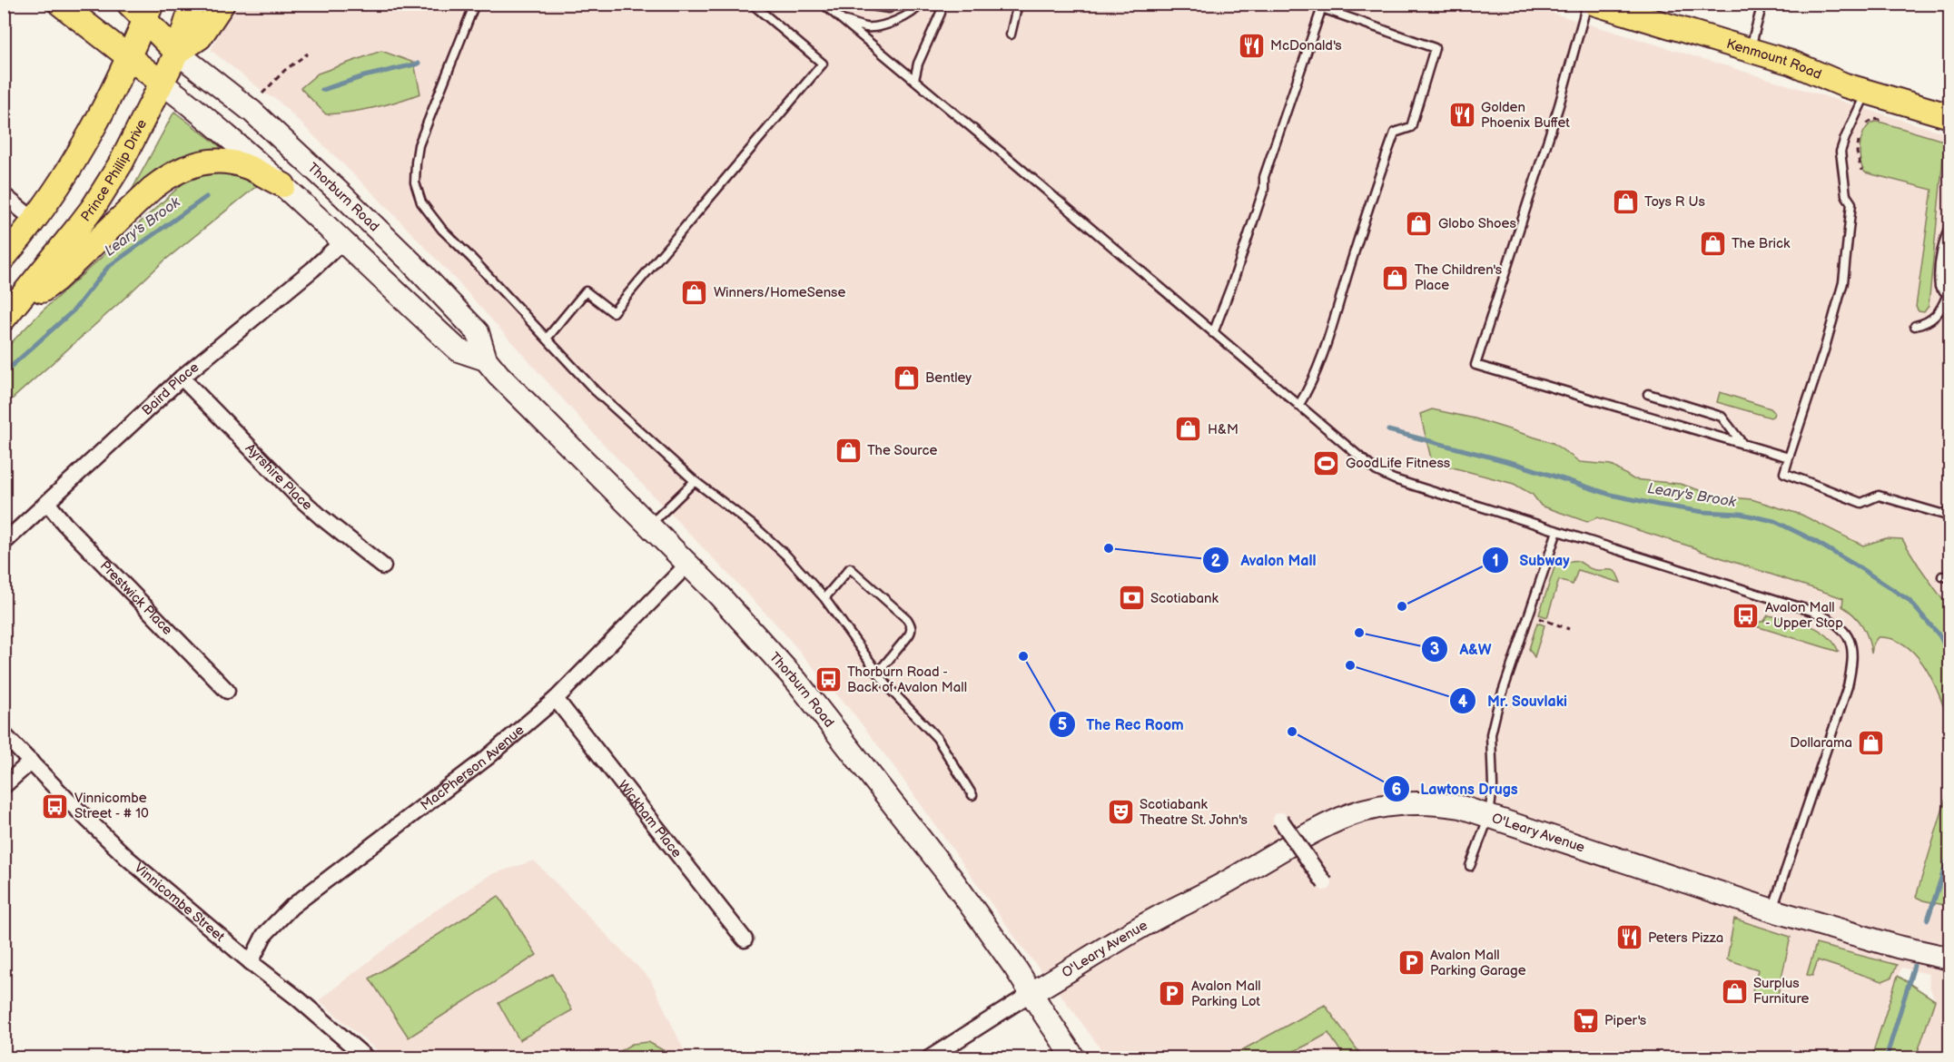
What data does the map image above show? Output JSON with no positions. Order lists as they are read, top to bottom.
{
  "streets": {
    "main road": [
      "Kenmount Road",
      "Prince Phillip Drive",
      "Thorburn Road",
      "O'Leary Avenue"
    ],
    "street": [
      "Baird Place",
      "Ayrshire Place",
      "Prestwick Place",
      "MacPherson Avenue",
      "Wickham Place",
      "Vinnicombe Street"
    ]
  },
  "crossings": [
    ["Prince Phillip Drive", "Thorburn Road"],
    ["Thorburn Road", "MacPherson Avenue"],
    ["Thorburn Road", "O'Leary Avenue"],
    ["Baird Place", "Ayrshire Place"],
    ["Baird Place", "Prestwick Place"],
    ["MacPherson Avenue", "Wickham Place"],
    ["MacPherson Avenue", "Vinnicombe Street"]
  ],
  "water": ["Leary's Brook"],
  "places": {
    "restaurant": ["McDonald's", "Golden Phoenix Buffet", "Peters Pizza"],
    "shop": [
      "Toys R Us",
      "Globo Shoes",
      "The Brick",
      "The Children's Place",
      "Winners/HomeSense",
      "Bentley",
      "H&M",
      "The Source",
      "Dollarama",
      "Surplus Furniture"
    ],
    "sports": ["GoodLife Fitness"],
    "other": [
      "Avalon Mall",
      "Subway",
      "A&W",
      "The Rec Room",
      "Mr. Souvlaki",
      "Lawtons Drugs"
    ],
    "bank": ["Scotiabank"],
    "bus stop": ["Avalon Mall - Upper Stop", "Thorburn Road - Back of Avalon Mall", "Vinnicombe Street - # 10"],
    "theatre": ["Scotiabank Theatre St. John's"],
    "parking": ["Avalon Mall Parking Garage", "Avalon Mall Parking Lot"],
    "supermarket": ["Piper's"]
  }
}
